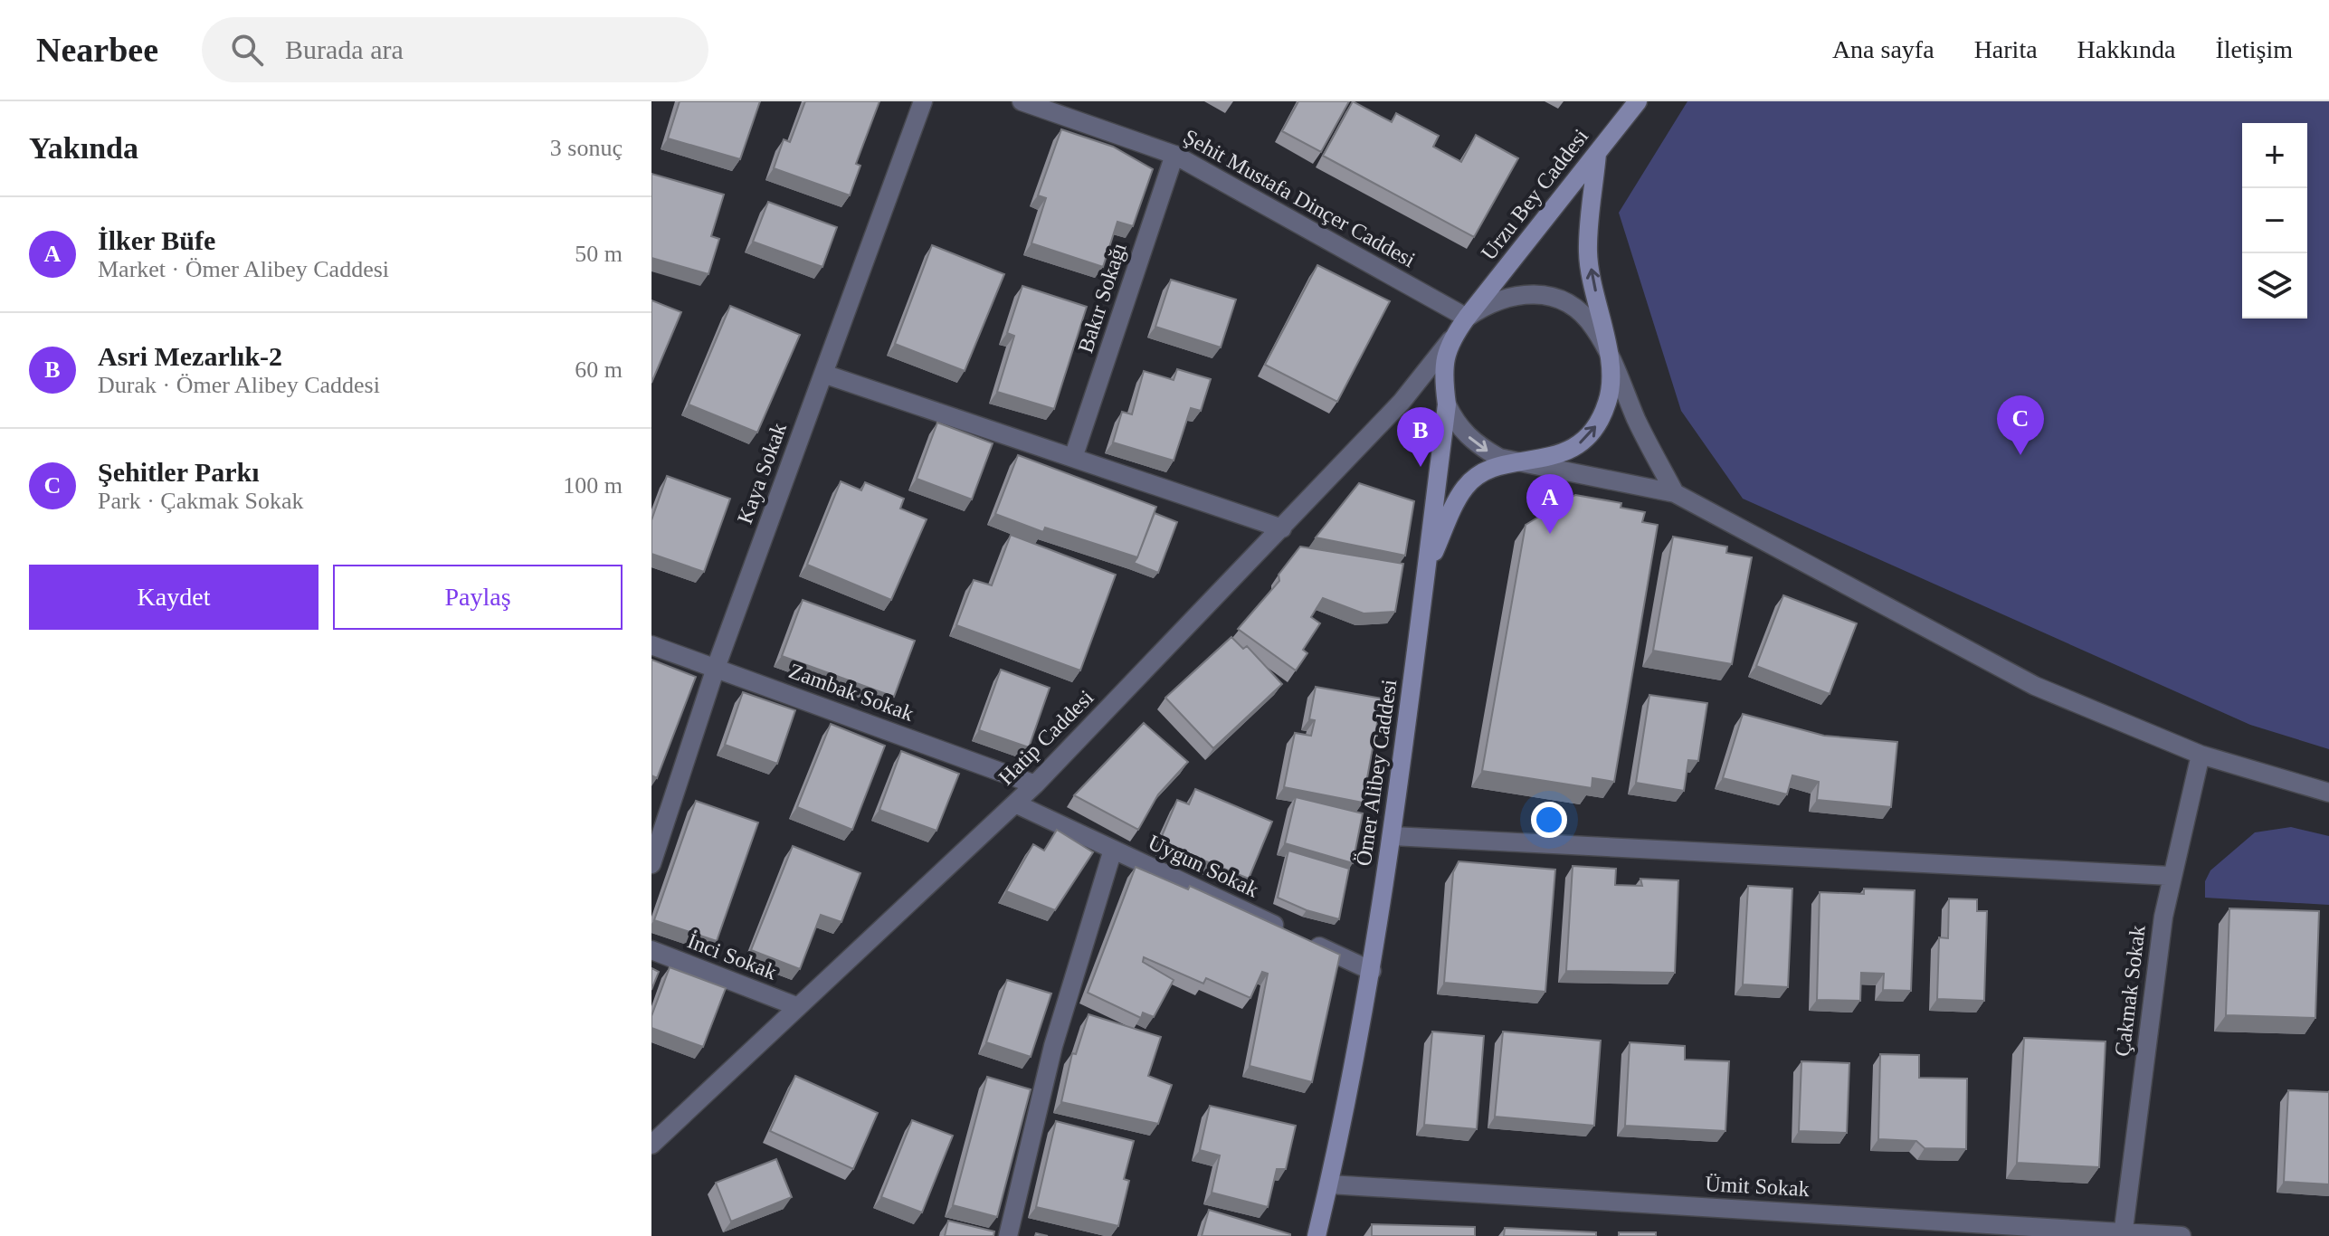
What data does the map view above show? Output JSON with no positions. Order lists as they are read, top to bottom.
{
  "streets": {
    "main road": ["Urzu Bey Caddesi", "Ömer Alibey Caddesi"],
    "street": [
      "Şehit Mustafa Dinçer Caddesi",
      "Bakır Sokağı",
      "Kaya Sokak",
      "Zambak Sokak",
      "Hatip Caddesi",
      "Uygun Sokak",
      "İnci Sokak",
      "Çakmak Sokak",
      "Ümit Sokak"
    ]
  },
  "crossings": [
    ["Urzu Bey Caddesi", "Şehit Mustafa Dinçer Caddesi"],
    ["Urzu Bey Caddesi", "Hatip Caddesi"],
    ["Urzu Bey Caddesi", "Ömer Alibey Caddesi"],
    ["Şehit Mustafa Dinçer Caddesi", "Bakır Sokağı"],
    ["Şehit Mustafa Dinçer Caddesi", "Hatip Caddesi"],
    ["Şehit Mustafa Dinçer Caddesi", "Ömer Alibey Caddesi"],
    ["Kaya Sokak", "Zambak Sokak"],
    ["Zambak Sokak", "Hatip Caddesi"],
    ["Hatip Caddesi", "Ömer Alibey Caddesi"],
    ["Hatip Caddesi", "Uygun Sokak"],
    ["Hatip Caddesi", "İnci Sokak"],
    ["Ömer Alibey Caddesi", "Uygun Sokak"],
    ["Ömer Alibey Caddesi", "Ümit Sokak"],
    ["Çakmak Sokak", "Ümit Sokak"]
  ],
  "page": {
    "header": "Nearbee",
    "search": "Burada ara",
    "nav": [
      "Ana sayfa",
      "Harita",
      "Hakkında",
      "İletişim"
    ],
    "heading": ["Yakında", "3 sonuç"],
    "map_buttons": ["+", "−"],
    "list": [
      {
        "mark": "A",
        "name": "İlker Büfe",
        "note": "Market · Ömer Alibey Caddesi",
        "value": "50 m"
      },
      {
        "mark": "B",
        "name": "Asri Mezarlık-2",
        "note": "Durak · Ömer Alibey Caddesi",
        "value": "60 m"
      },
      {
        "mark": "C",
        "name": "Şehitler Parkı",
        "note": "Park · Çakmak Sokak",
        "value": "100 m"
      }
    ],
    "pins": ["C", "B", "A"],
    "buttons": ["Kaydet", "Paylaş"]
  }
}
